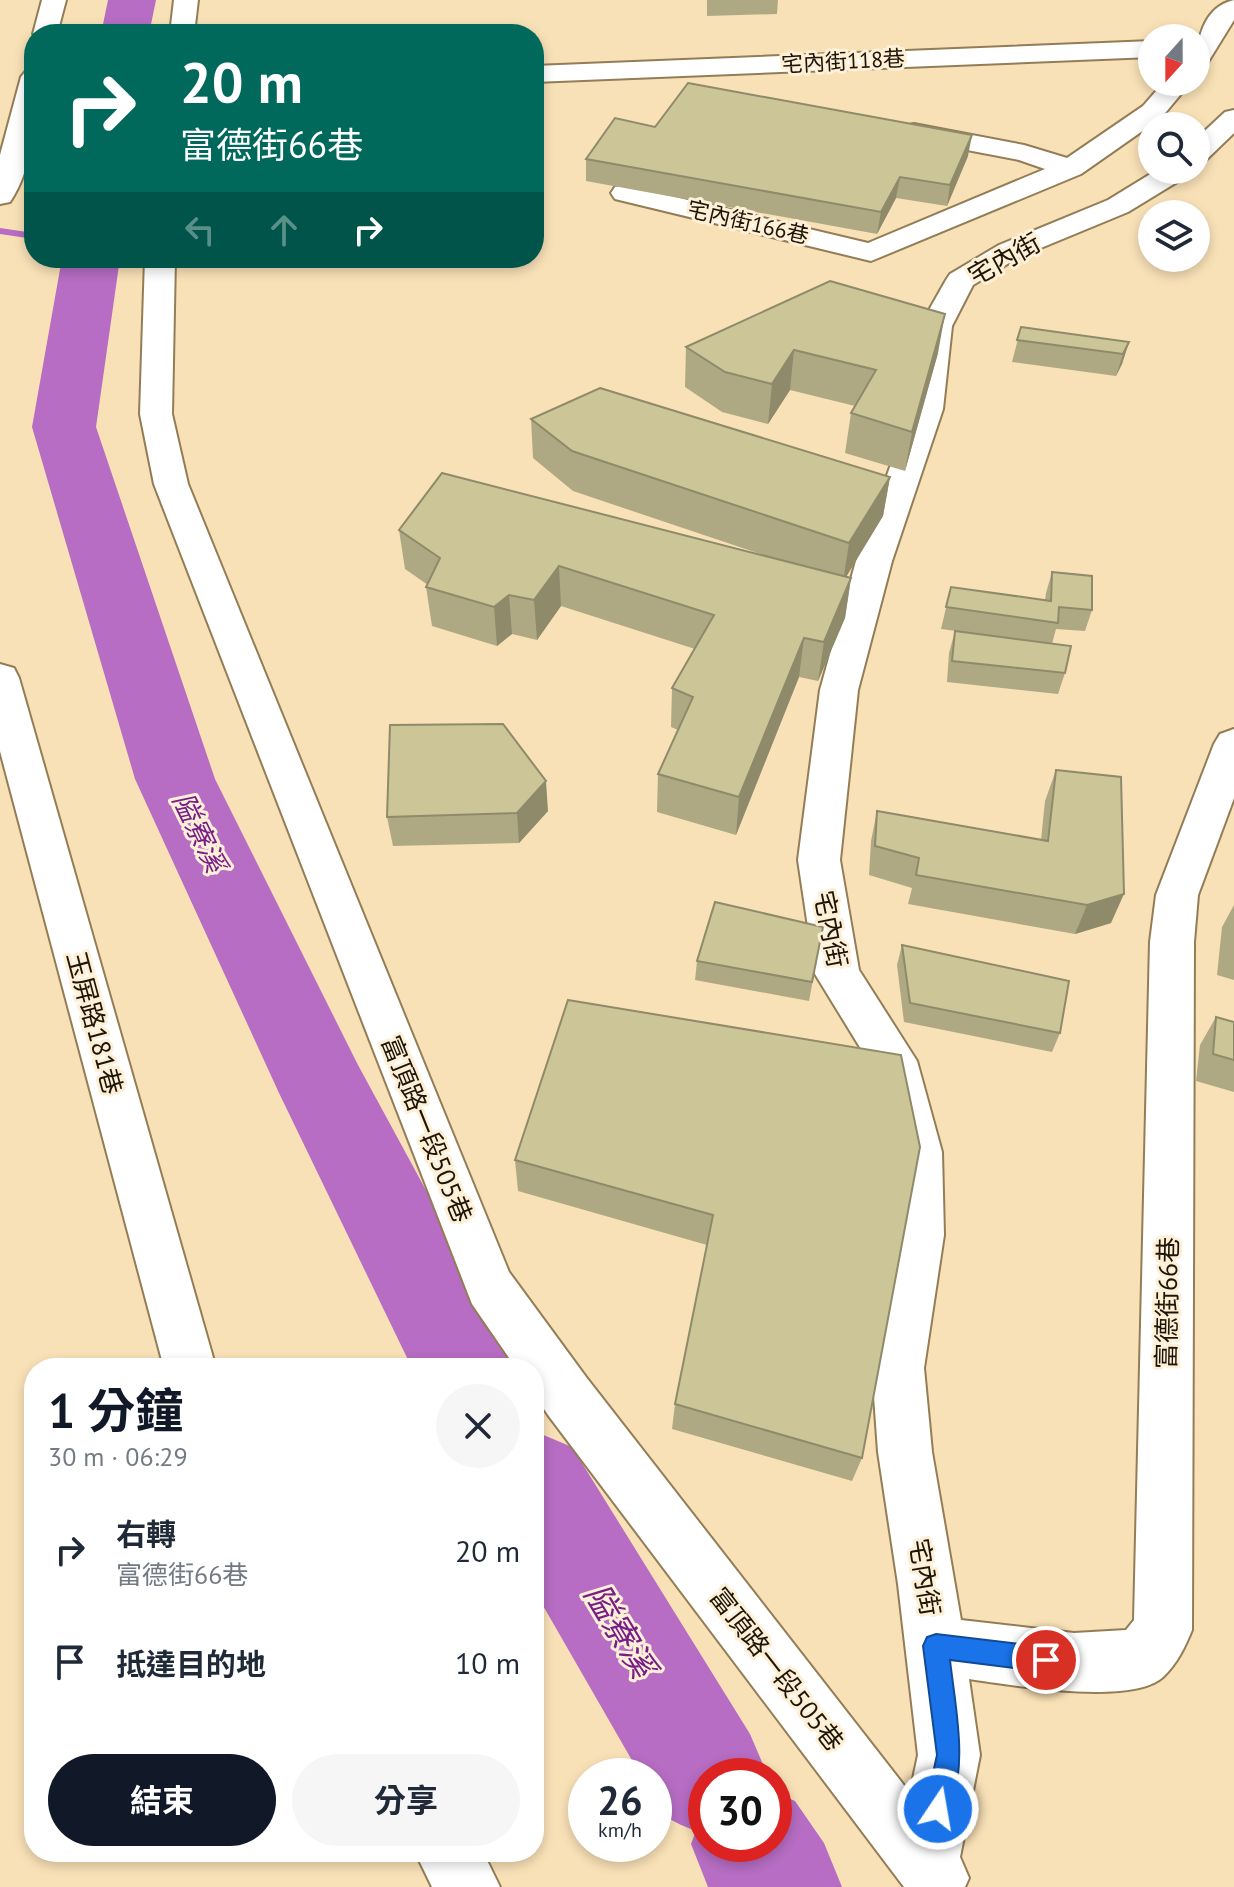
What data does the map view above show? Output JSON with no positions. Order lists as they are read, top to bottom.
{
  "streets": {
    "street": [
      "宅內街118巷",
      "宅內街166巷",
      "宅內街",
      "玉屏路181巷",
      "富頂路一段505巷",
      "富德街66巷"
    ]
  },
  "crossings": [
    ["宅內街", "富頂路一段505巷"],
    ["宅內街", "富德街66巷"]
  ],
  "water": ["隘寮溪"],
  "north": "bottom",
  "page": {
    "turn": ["20 m", "富德街66巷"],
    "heading": ["1 分鐘", "30 m · 06:29"],
    "list": [
      {
        "name": "右轉",
        "note": "富德街66巷",
        "value": "20 m"
      },
      {
        "name": "抵達目的地",
        "value": "10 m"
      }
    ],
    "buttons": ["結束", "分享"],
    "speed": "26 km/h",
    "limit": "30"
  }
}
